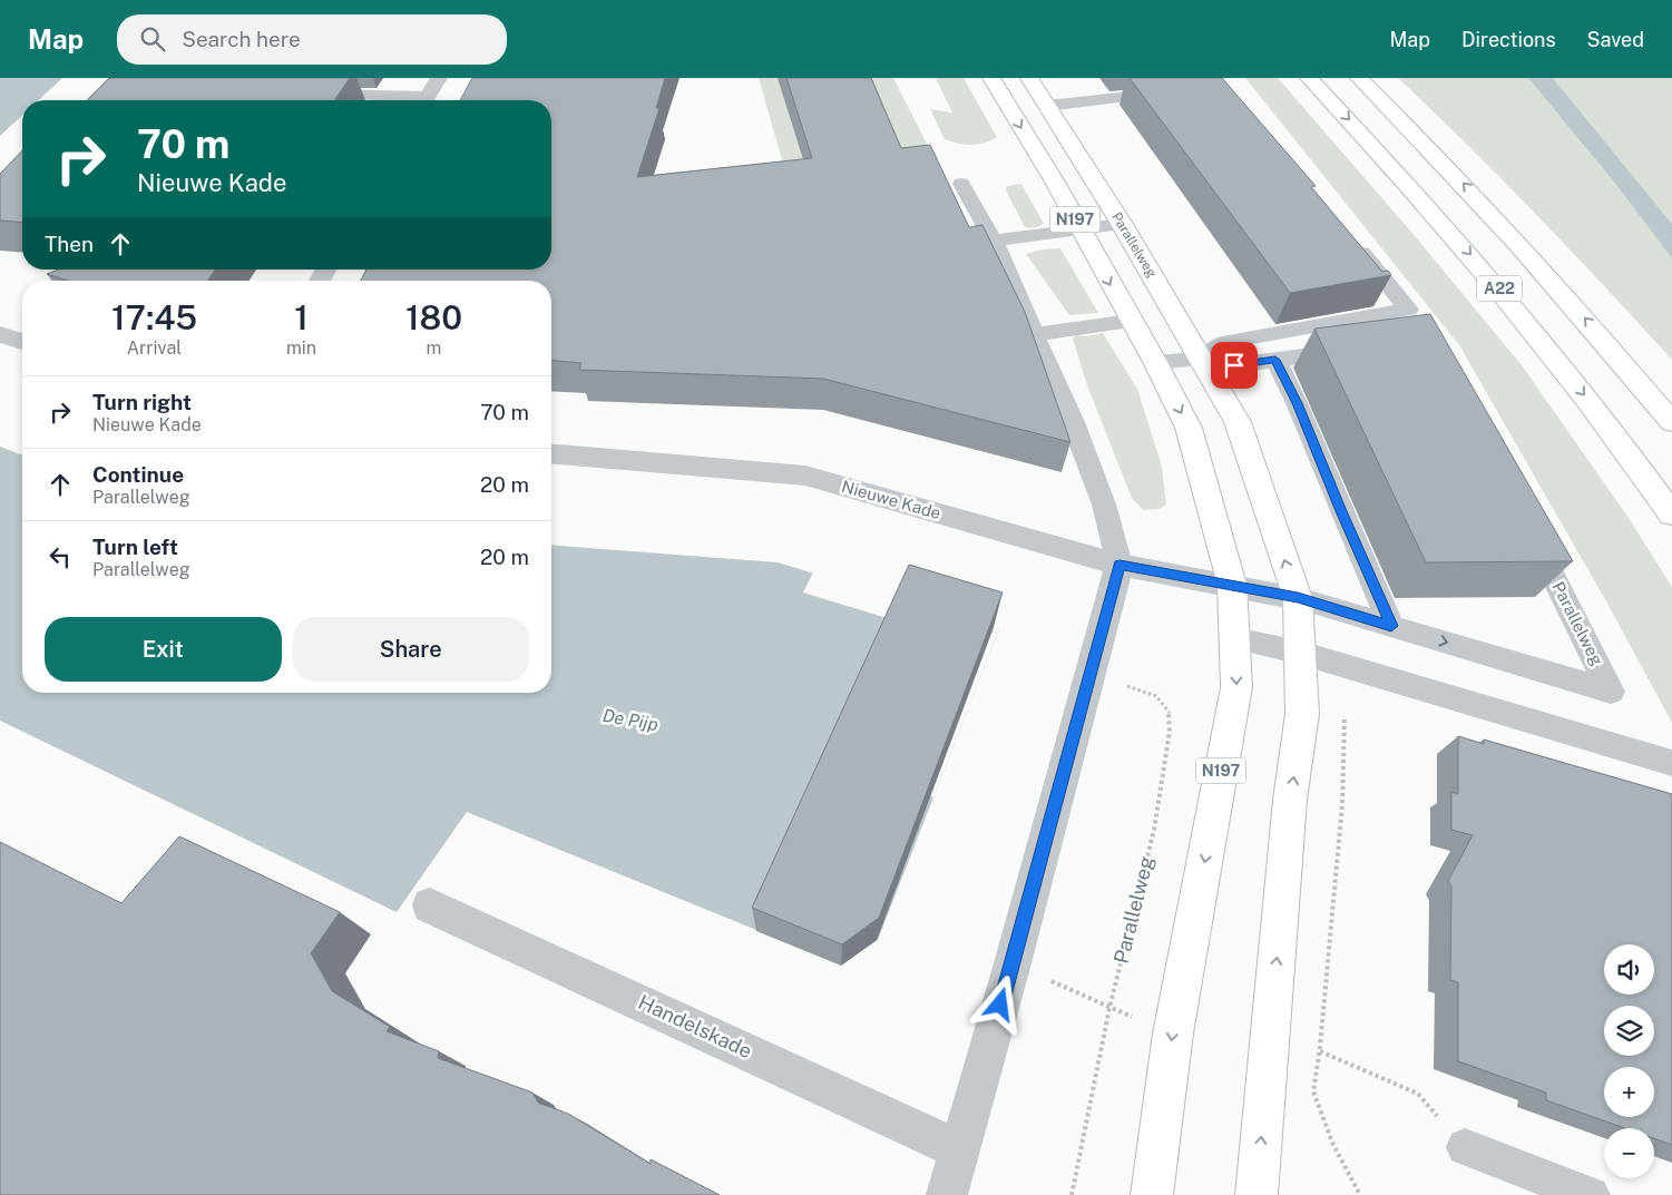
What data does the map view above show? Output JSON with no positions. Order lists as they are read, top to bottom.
{
  "streets": {
    "main road": ["N197", "Parallelweg", "A22"],
    "street": ["Nieuwe Kade", "Handelskade"]
  },
  "crossings": [
    ["N197", "Parallelweg"],
    ["N197", "Nieuwe Kade"],
    ["Parallelweg", "Nieuwe Kade"]
  ],
  "water": ["De Pijp"],
  "page": {
    "header": "Map",
    "search": "Search here",
    "nav": ["Map", "Directions", "Saved"],
    "turn": ["70 m", "Nieuwe Kade"],
    "then": "Then",
    "eta": [
      "17:45",
      "Arrival",
      "1",
      "min",
      "180",
      "m"
    ],
    "list": [
      {
        "name": "Turn right",
        "note": "Nieuwe Kade",
        "value": "70 m"
      },
      {
        "name": "Continue",
        "note": "Parallelweg",
        "value": "20 m"
      },
      {
        "name": "Turn left",
        "note": "Parallelweg",
        "value": "20 m"
      }
    ],
    "buttons": ["Exit", "Share"],
    "map_buttons": ["+", "−"]
  }
}
